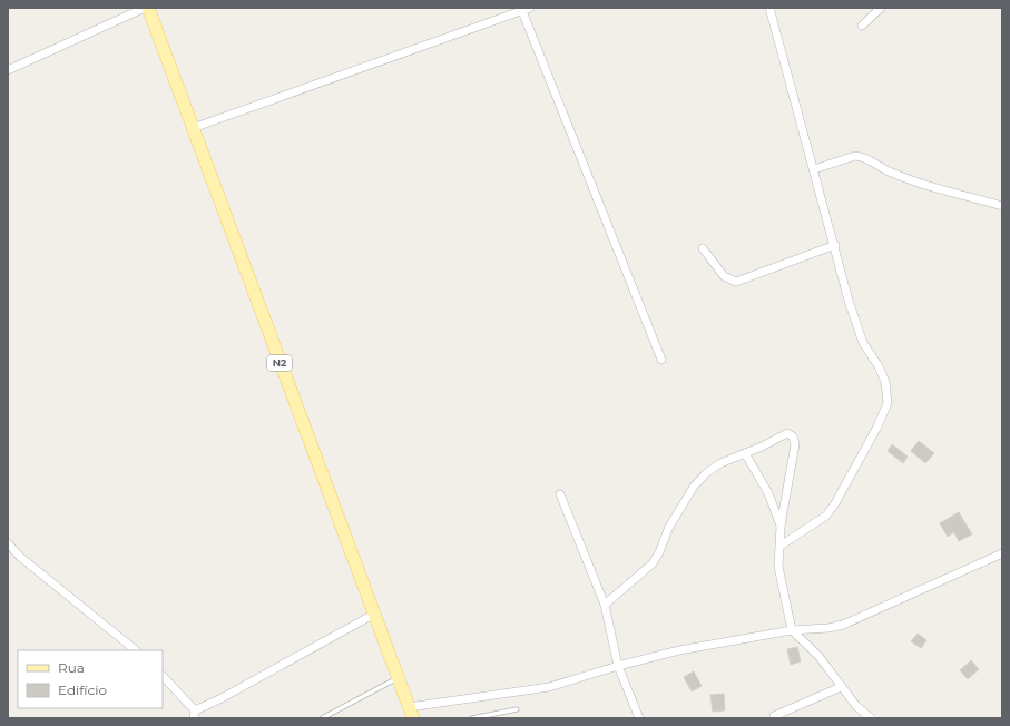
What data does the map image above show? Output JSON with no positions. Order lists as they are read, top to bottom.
{
  "streets": {
    "main road": ["N2"]
  },
  "legend": ["Rua", "Edifício"]
}
